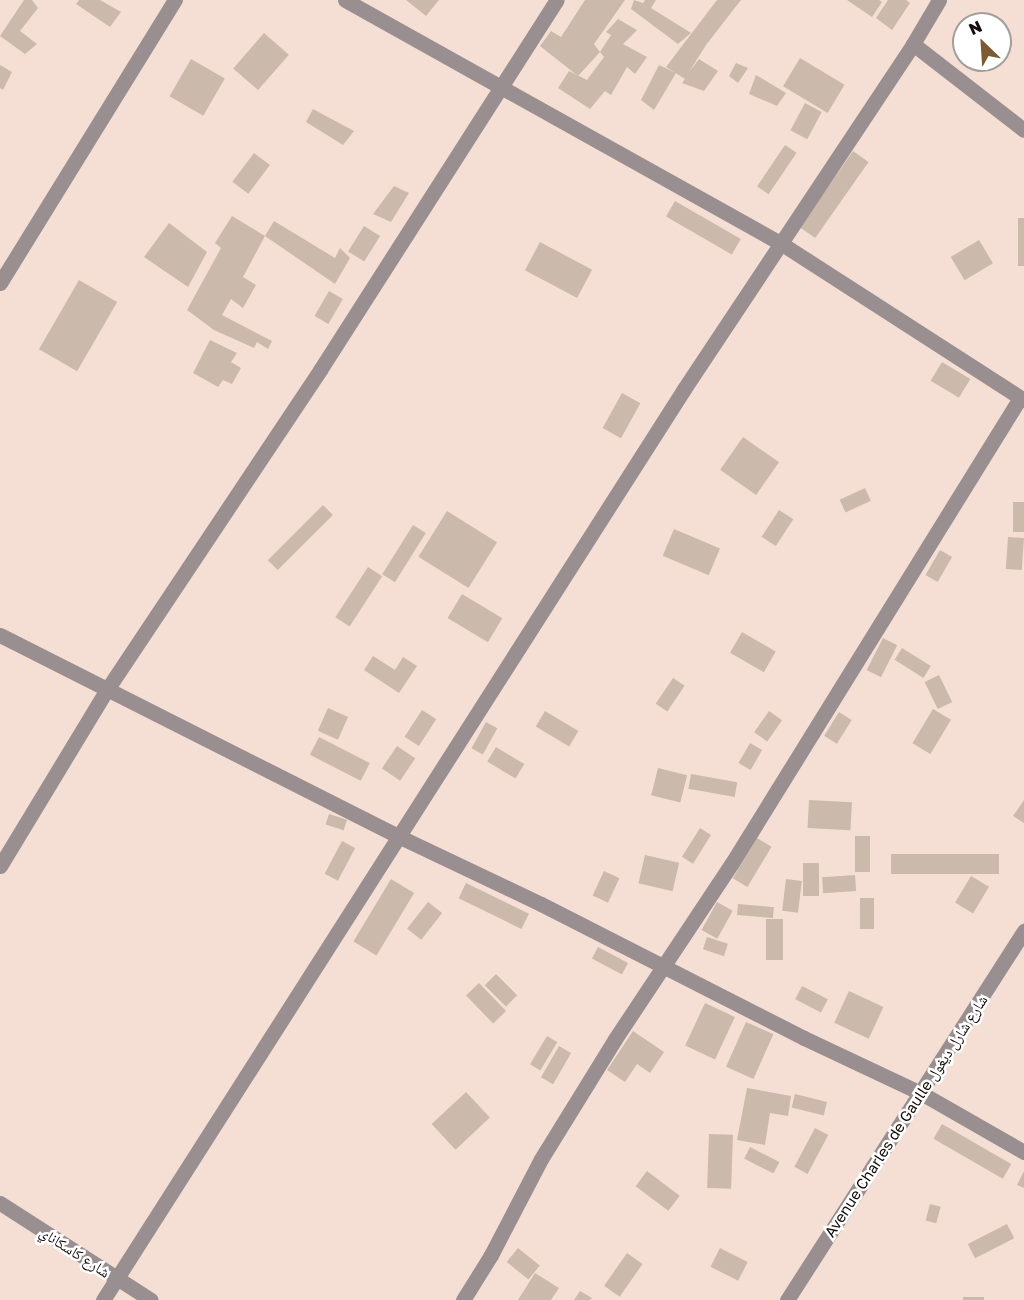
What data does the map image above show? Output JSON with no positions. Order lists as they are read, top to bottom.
{
  "streets": {
    "street": ["Avenue Charles de Gaulle شارع شارل ديغول", "شارع كاسكاناي"]
  },
  "north": "top left"
}
